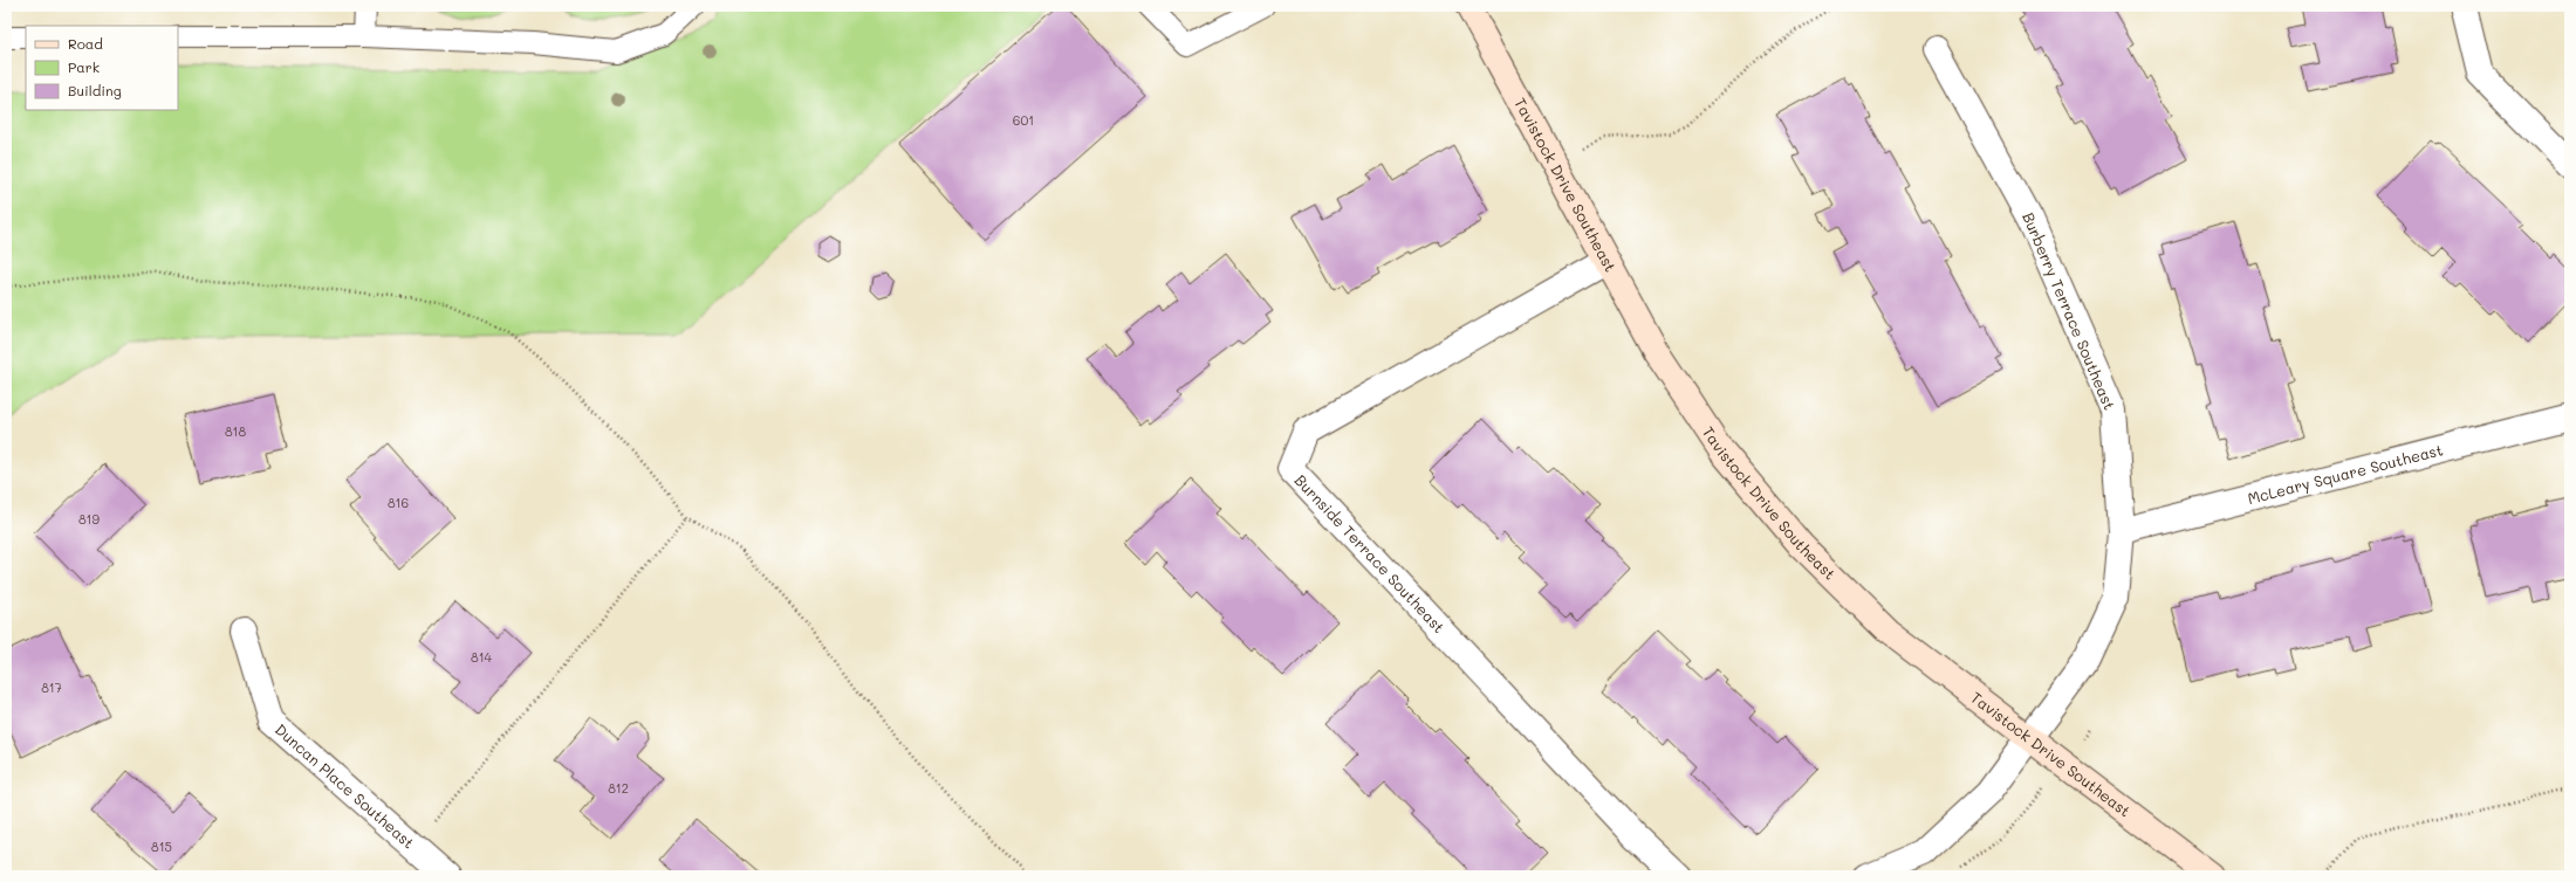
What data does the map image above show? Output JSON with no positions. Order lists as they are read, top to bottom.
{
  "streets": {
    "street": [
      "Tavistock Drive Southeast",
      "Burberry Terrace Southeast",
      "McLeary Square Southeast",
      "Burnside Terrace Southeast",
      "Duncan Place Southeast"
    ]
  },
  "crossings": [
    ["Tavistock Drive Southeast", "Burberry Terrace Southeast"],
    ["Tavistock Drive Southeast", "Burnside Terrace Southeast"],
    ["Burberry Terrace Southeast", "McLeary Square Southeast"]
  ],
  "house_numbers": [
    "601",
    "818",
    "816",
    "819",
    "814",
    "817",
    "812",
    "815"
  ],
  "legend": ["Road", "Park", "Building"]
}
